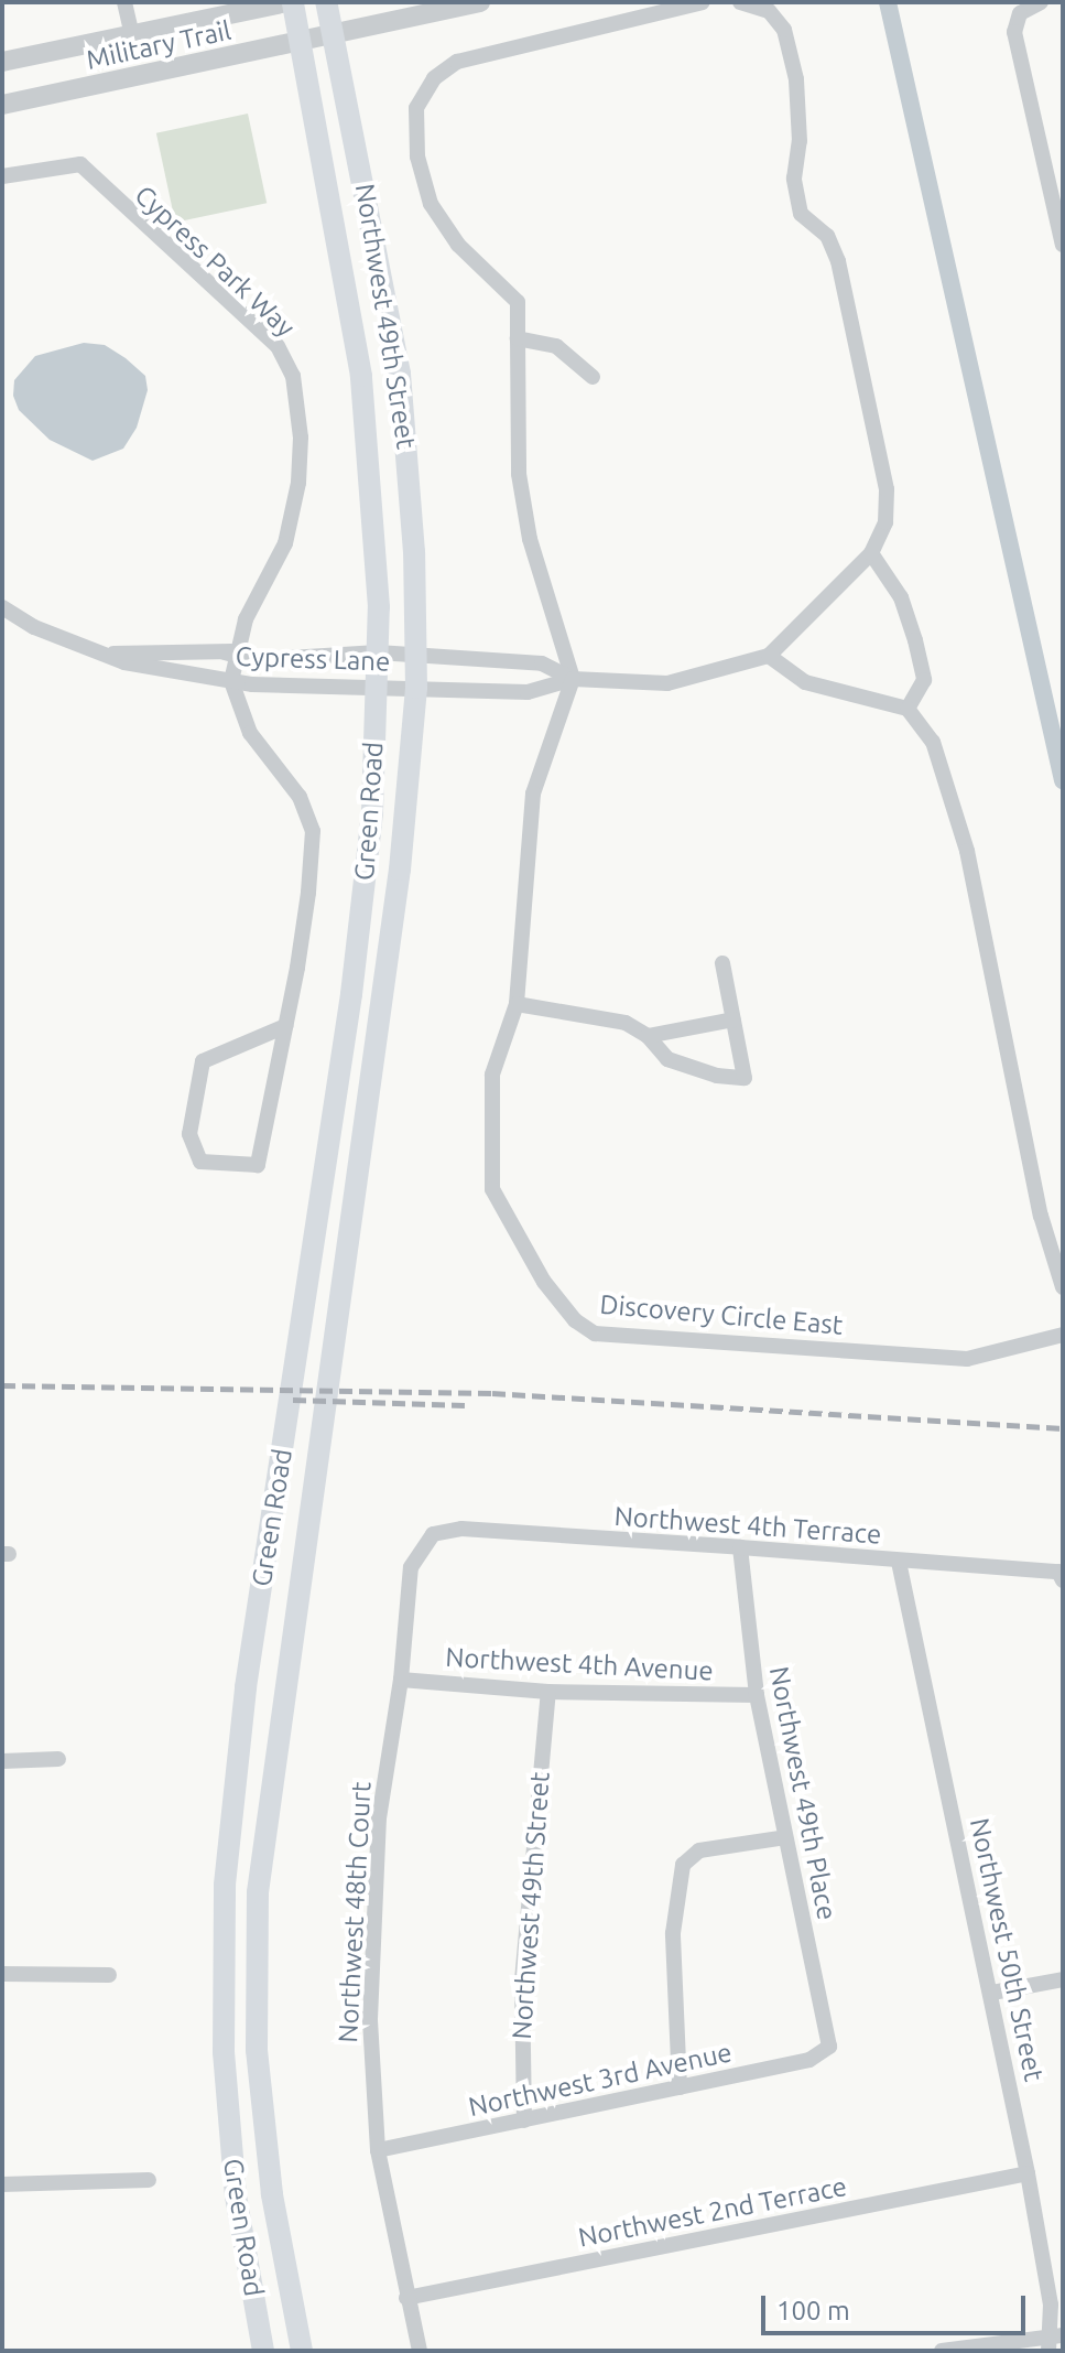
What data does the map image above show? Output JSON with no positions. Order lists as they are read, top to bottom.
{
  "streets": {
    "main road": ["Northwest 49th Street", "Green Road"],
    "street": [
      "Military Trail",
      "Cypress Park Way",
      "Cypress Lane",
      "Discovery Circle East",
      "Northwest 4th Terrace",
      "Northwest 4th Avenue",
      "Northwest 49th Place",
      "Northwest 48th Court",
      "Northwest 50th Street",
      "Northwest 3rd Avenue",
      "Northwest 2nd Terrace"
    ]
  },
  "crossings": [
    ["Military Trail", "Northwest 49th Street"],
    ["Cypress Park Way", "Cypress Lane"],
    ["Northwest 49th Street", "Cypress Lane"],
    ["Northwest 49th Street", "Green Road"],
    ["Northwest 49th Street", "Northwest 4th Avenue"],
    ["Northwest 49th Street", "Northwest 3rd Avenue"],
    ["Cypress Lane", "Green Road"],
    ["Cypress Lane", "Discovery Circle East"],
    ["Northwest 4th Terrace", "Northwest 49th Place"],
    ["Northwest 4th Terrace", "Northwest 48th Court"],
    ["Northwest 4th Terrace", "Northwest 50th Street"],
    ["Northwest 4th Avenue", "Northwest 49th Place"],
    ["Northwest 4th Avenue", "Northwest 48th Court"],
    ["Northwest 49th Place", "Northwest 3rd Avenue"],
    ["Northwest 48th Court", "Northwest 3rd Avenue"],
    ["Northwest 48th Court", "Northwest 2nd Terrace"],
    ["Northwest 50th Street", "Northwest 2nd Terrace"]
  ],
  "scale_bar": "100 m"
}
